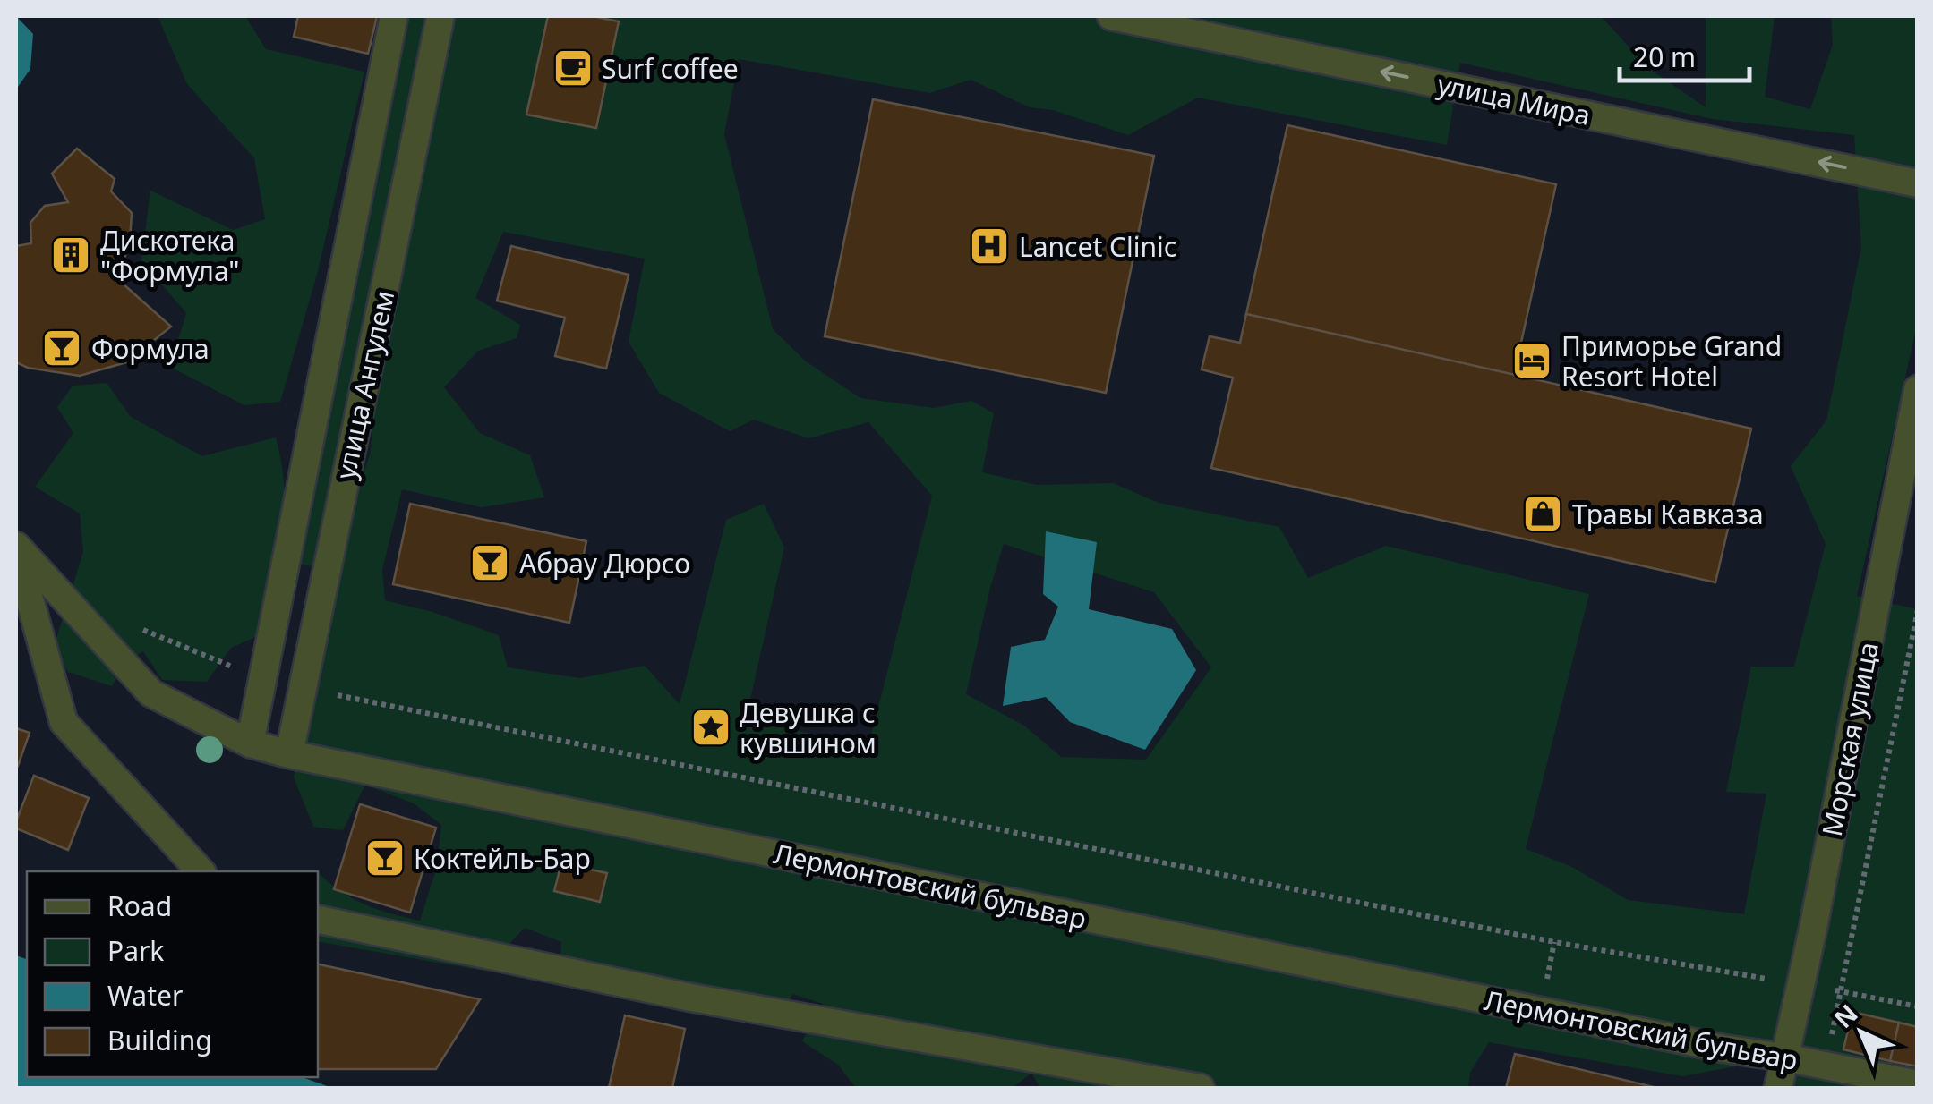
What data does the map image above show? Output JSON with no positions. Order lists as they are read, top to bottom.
{
  "streets": {
    "street": [
      "улица Мира",
      "улица Ангулем",
      "Морская улица",
      "Лермонтовский бульвар"
    ]
  },
  "crossings": [
    ["улица Ангулем", "Лермонтовский бульвар"],
    ["Морская улица", "Лермонтовский бульвар"]
  ],
  "one_way": ["улица Мира"],
  "places": {
    "cafe": ["Surf coffee"],
    "hospital": ["Lancet Clinic"],
    "building": ["Дискотека \"Формула\""],
    "bar": ["Формула", "Абрау Дюрсо", "Коктейль-Бар"],
    "hotel": ["Приморье Grand Resort Hotel"],
    "shop": ["Травы Кавказа"],
    "place": ["Девушка с кувшином"]
  },
  "legend": [
    "Road",
    "Park",
    "Water",
    "Building"
  ],
  "scale_bar": "20 m",
  "north": "top left"
}
